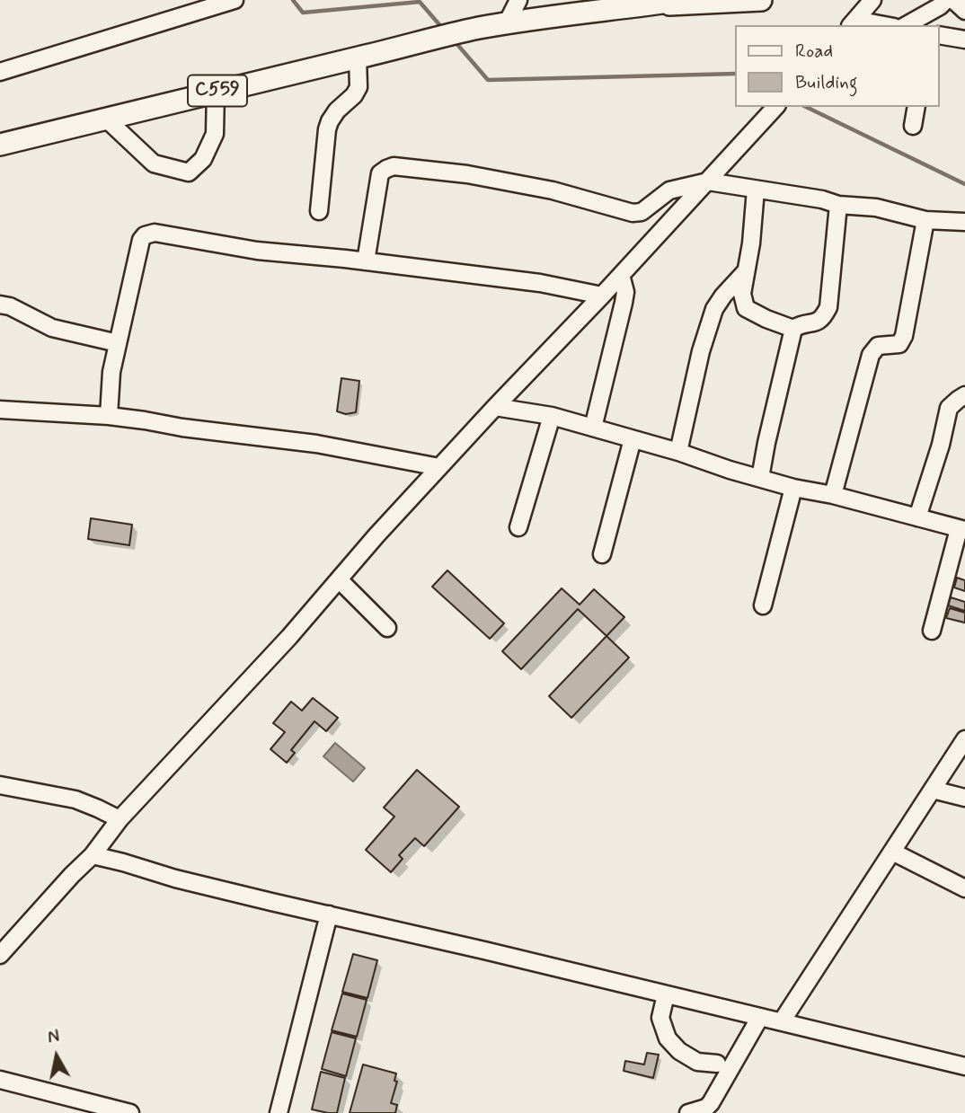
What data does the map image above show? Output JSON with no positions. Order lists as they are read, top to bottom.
{
  "streets": {
    "main road": ["C559"]
  },
  "legend": ["Road", "Building"],
  "north": "top"
}
